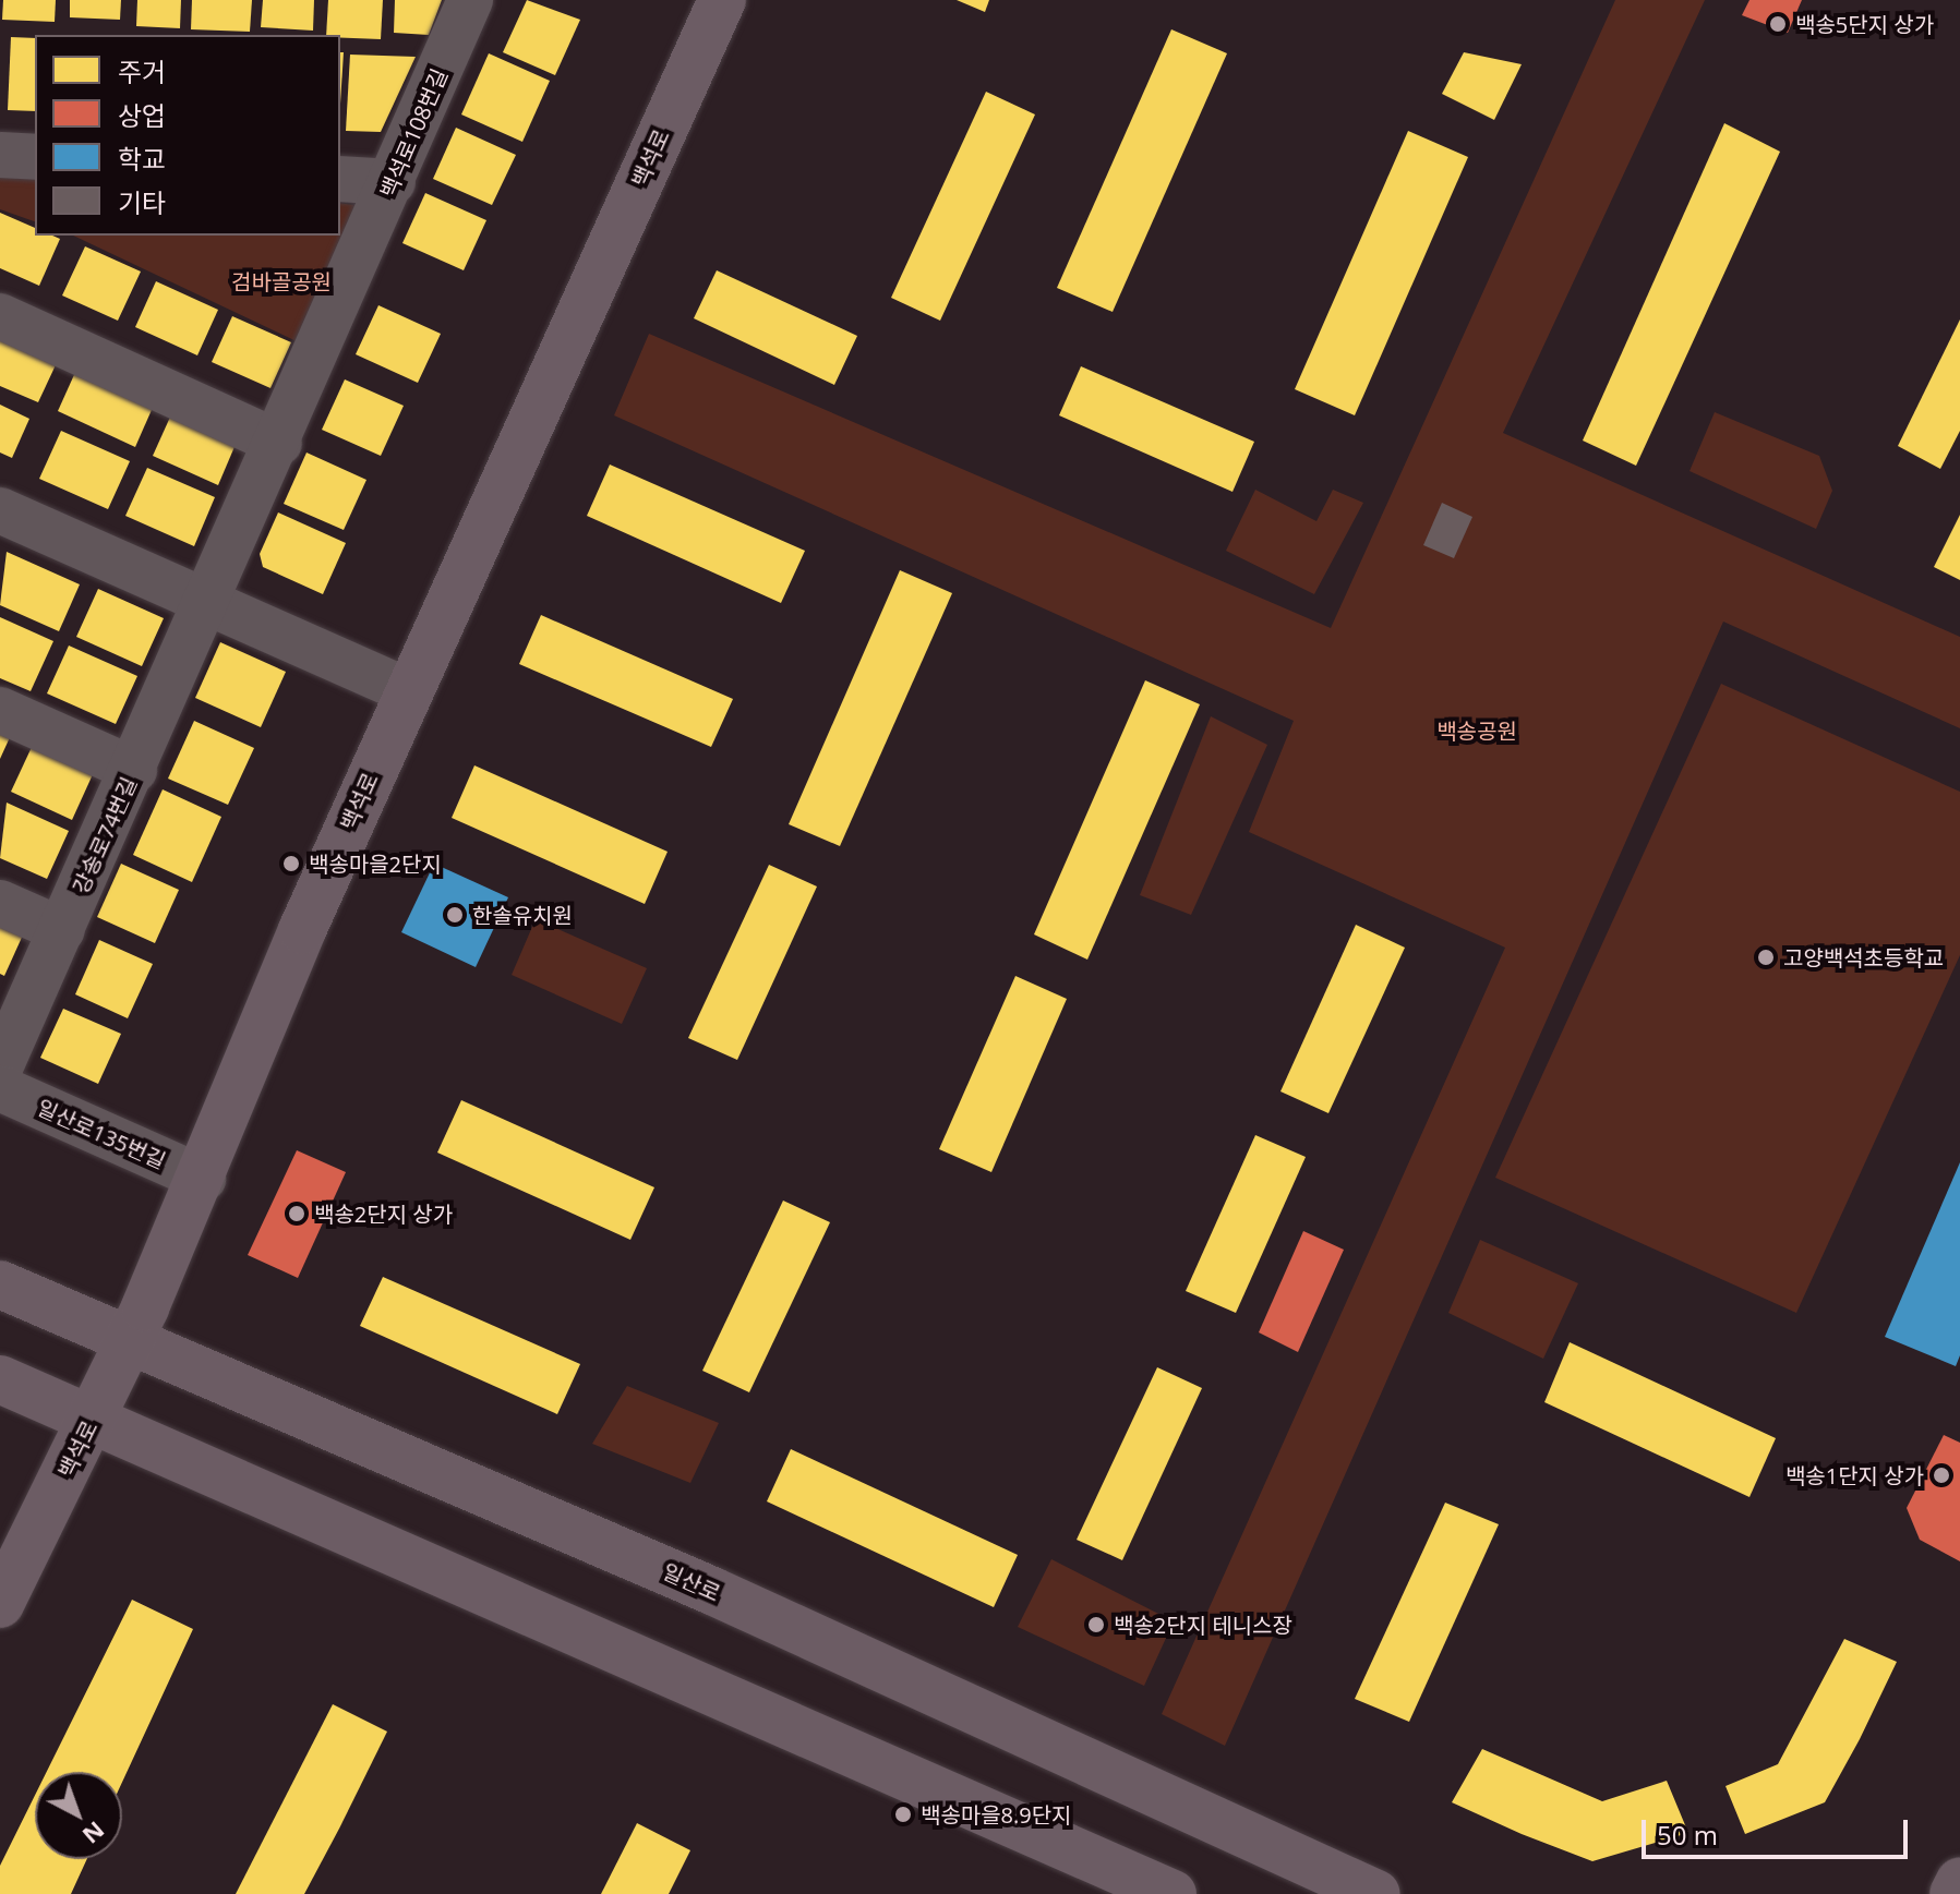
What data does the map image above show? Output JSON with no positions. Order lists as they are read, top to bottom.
{
  "streets": {
    "main road": ["백석로", "일산로"],
    "street": ["백석로108번길", "강송로74번길", "일산로135번길"]
  },
  "crossings": [
    ["백석로108번길", "강송로74번길"],
    ["백석로", "일산로135번길"],
    ["백석로", "일산로"]
  ],
  "parks": ["검바골공원", "백송공원"],
  "places": [
    "백송5단지 상가",
    "백송마을2단지",
    "한솔유치원",
    "고양백석초등학교",
    "백송2단지 상가",
    "백송1단지 상가",
    "백송2단지 테니스장",
    "백송마을8.9단지"
  ],
  "legend": [
    "주거",
    "상업",
    "학교",
    "기타"
  ],
  "scale_bar": "50 m",
  "north": "bottom right"
}
